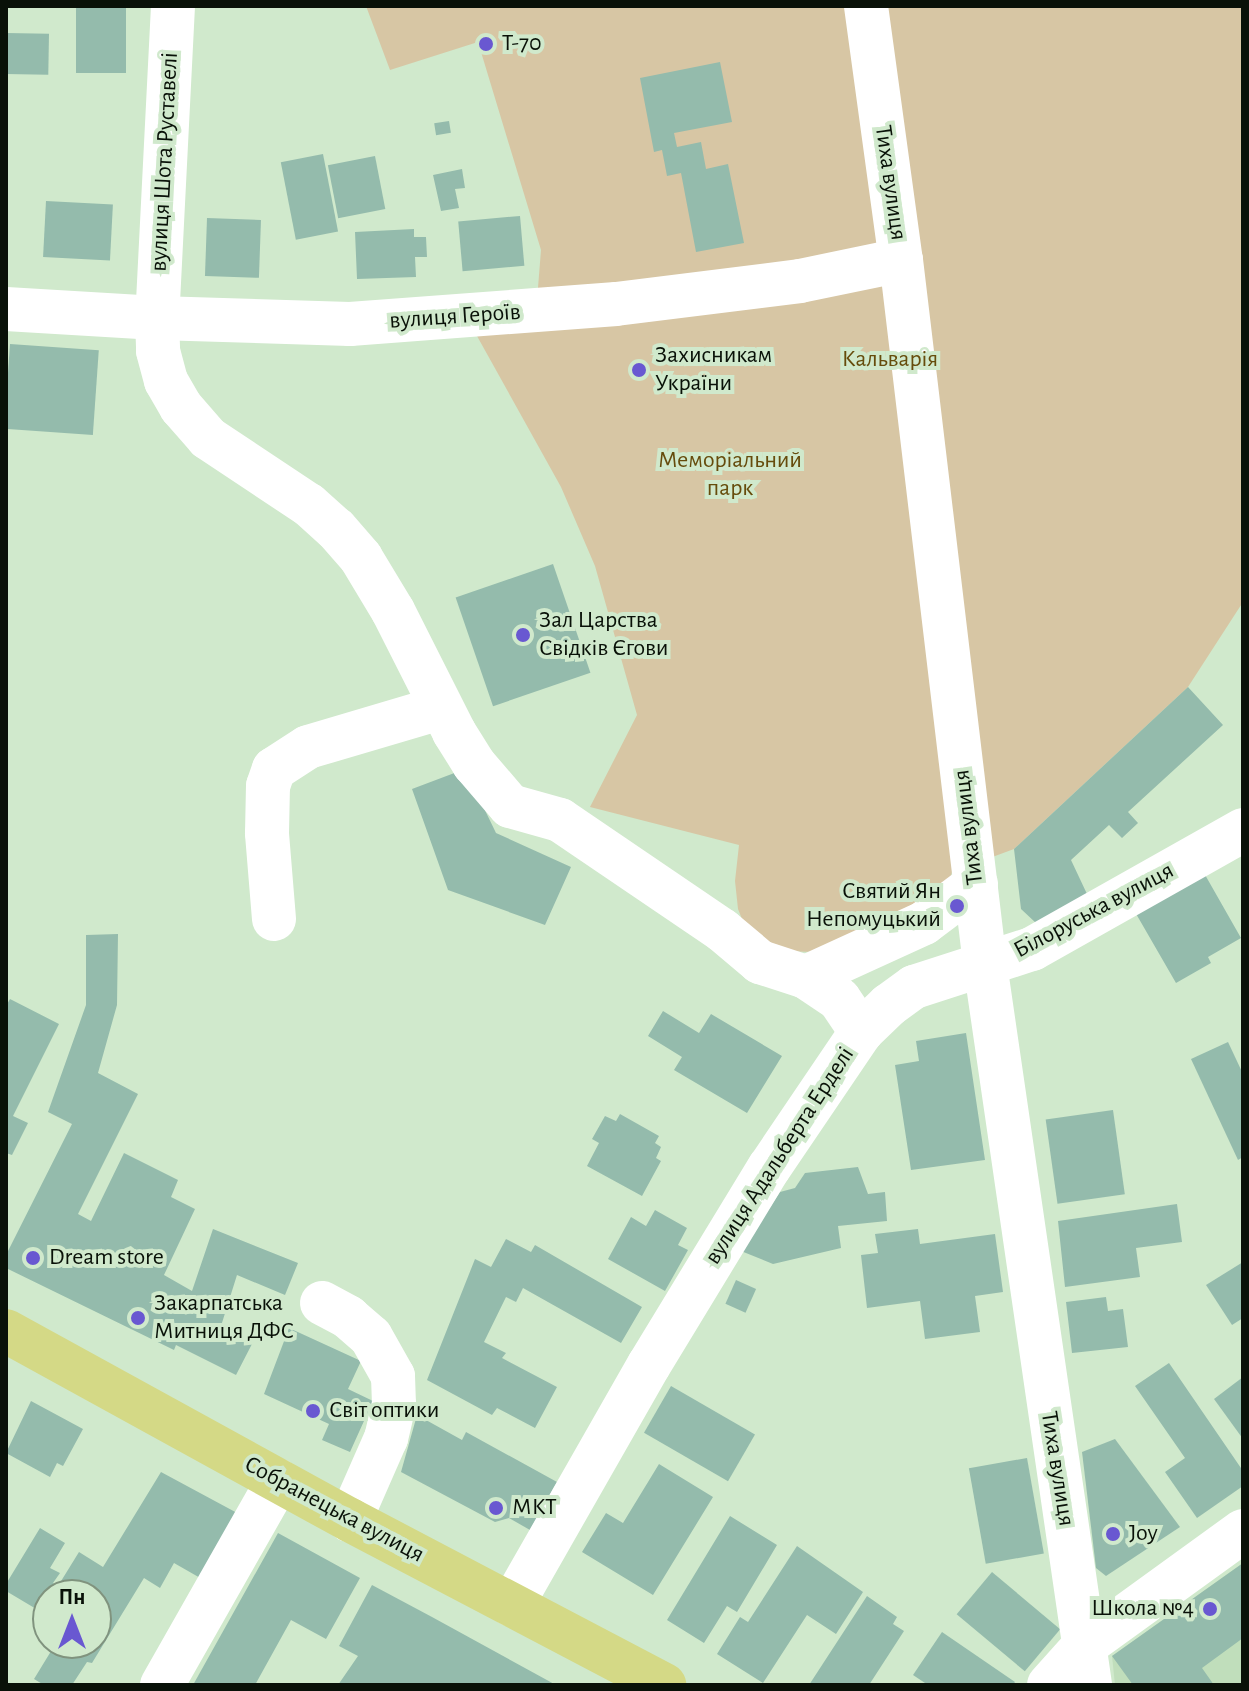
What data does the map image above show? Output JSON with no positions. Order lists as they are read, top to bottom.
{
  "streets": {
    "main road": ["Собранецька вулиця"],
    "street": [
      "вулиця Шота Руставелі",
      "Тиха вулиця",
      "вулиця Героїв",
      "Білоруська вулиця",
      "вулиця Адальберта Ерделі"
    ]
  },
  "crossings": [
    ["вулиця Шота Руставелі", "вулиця Героїв"],
    ["вулиця Шота Руставелі", "вулиця Адальберта Ерделі"],
    ["Тиха вулиця", "вулиця Героїв"],
    ["Тиха вулиця", "Білоруська вулиця"],
    ["вулиця Героїв", "вулиця Адальберта Ерделі"],
    ["Білоруська вулиця", "вулиця Адальберта Ерделі"],
    ["вулиця Адальберта Ерделі", "Собранецька вулиця"]
  ],
  "parks": ["Кальварія", "Меморіальний парк"],
  "places": [
    "Т-70",
    "Захисникам України",
    "Зал Царства Свідків Єгови",
    "Святий Ян Непомуцький",
    "Dream store",
    "Закарпатська Митниця ДФС",
    "Світ оптики",
    "МКТ",
    "Joy",
    "Школа №4"
  ],
  "north": "top"
}
